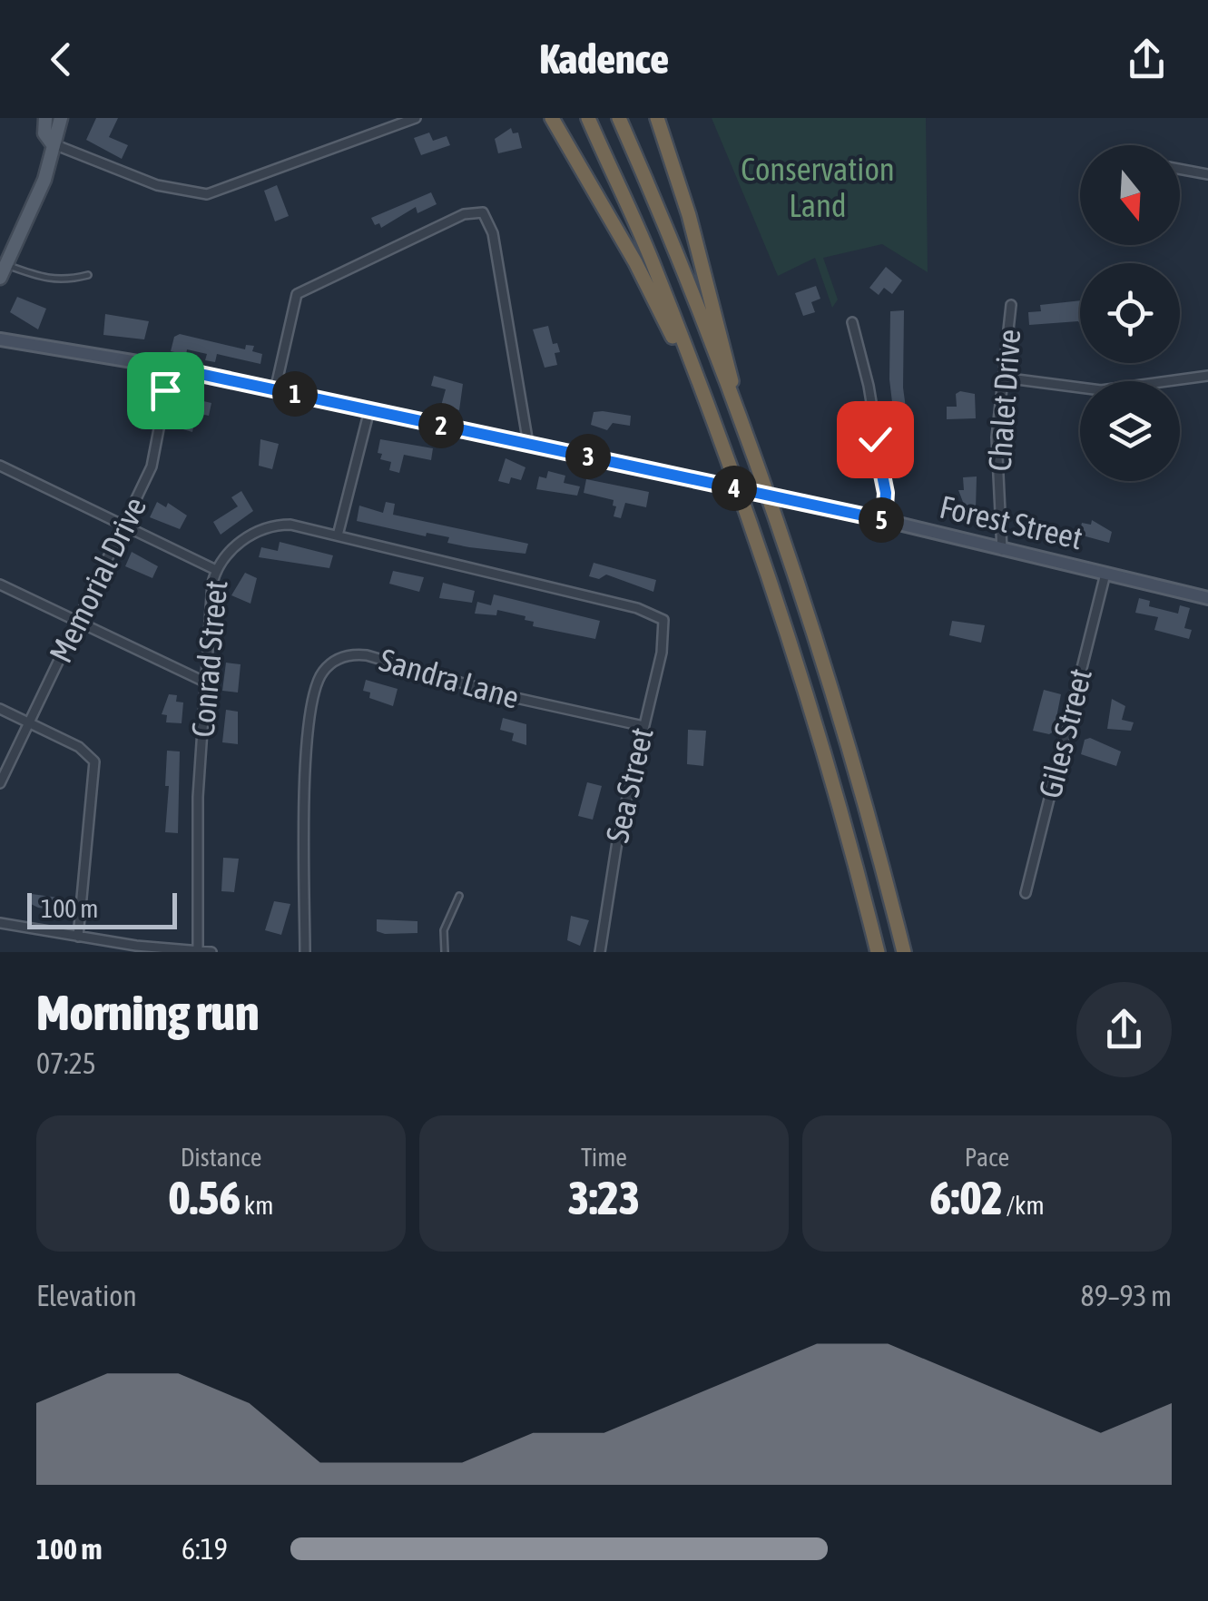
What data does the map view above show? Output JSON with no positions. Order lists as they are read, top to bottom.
{
  "streets": {
    "street": [
      "Chalet Drive",
      "Forest Street",
      "Memorial Drive",
      "Conrad Street",
      "Sandra Lane",
      "Giles Street",
      "Sea Street"
    ]
  },
  "crossings": [
    ["Chalet Drive", "Forest Street"],
    ["Forest Street", "Memorial Drive"],
    ["Forest Street", "Giles Street"],
    ["Conrad Street", "Sea Street"],
    ["Sandra Lane", "Sea Street"]
  ],
  "parks": ["Conservation Land"],
  "scale_bar": "100 m",
  "north": "bottom",
  "page": {
    "header": "Kadence",
    "pins": [
      "1",
      "2",
      "3",
      "4",
      "5"
    ],
    "scale": "100 m",
    "heading": ["Morning run", "07:25"],
    "stats": [
      ["Distance", "0.56 km"],
      ["Time", "3:23"],
      ["Pace", "6:02 /km"]
    ],
    "chart": ["Elevation", "89–93 m"],
    "list": [
      {
        "name": "100 m",
        "note": "6:19"
      }
    ]
  }
}
